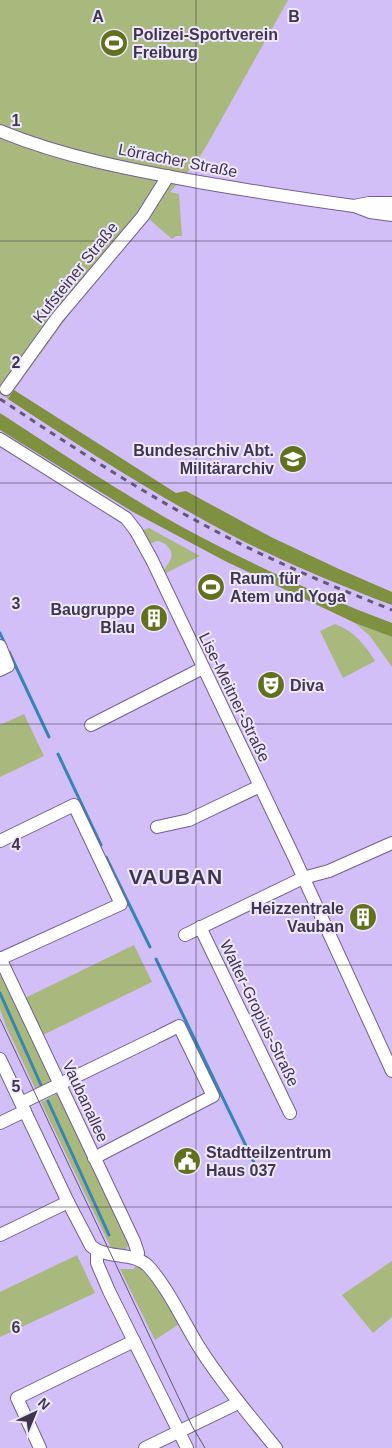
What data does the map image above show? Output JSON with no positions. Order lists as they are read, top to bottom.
{
  "streets": {
    "street": [
      "Lörracher Straße",
      "Kufsteiner Straße",
      "Lise-Meitner-Straße",
      "Walter-Gropius-Straße",
      "Vaubanallee"
    ]
  },
  "crossings": [
    ["Lörracher Straße", "Kufsteiner Straße"],
    ["Lise-Meitner-Straße", "Walter-Gropius-Straße"]
  ],
  "districts": ["VAUBAN"],
  "places": {
    "sports": ["Polizei-Sportverein Freiburg", "Raum für Atem und Yoga"],
    "school or university": ["Bundesarchiv Abt. Militärarchiv"],
    "building": ["Baugruppe Blau", "Heizzentrale Vauban"],
    "theatre": ["Diva"],
    "public building": ["Stadtteilzentrum Haus 037"]
  },
  "north": "top right",
  "grid": {
    "columns": ["A", "B"],
    "rows": [
      "1",
      "2",
      "3",
      "4",
      "5",
      "6"
    ]
  }
}
